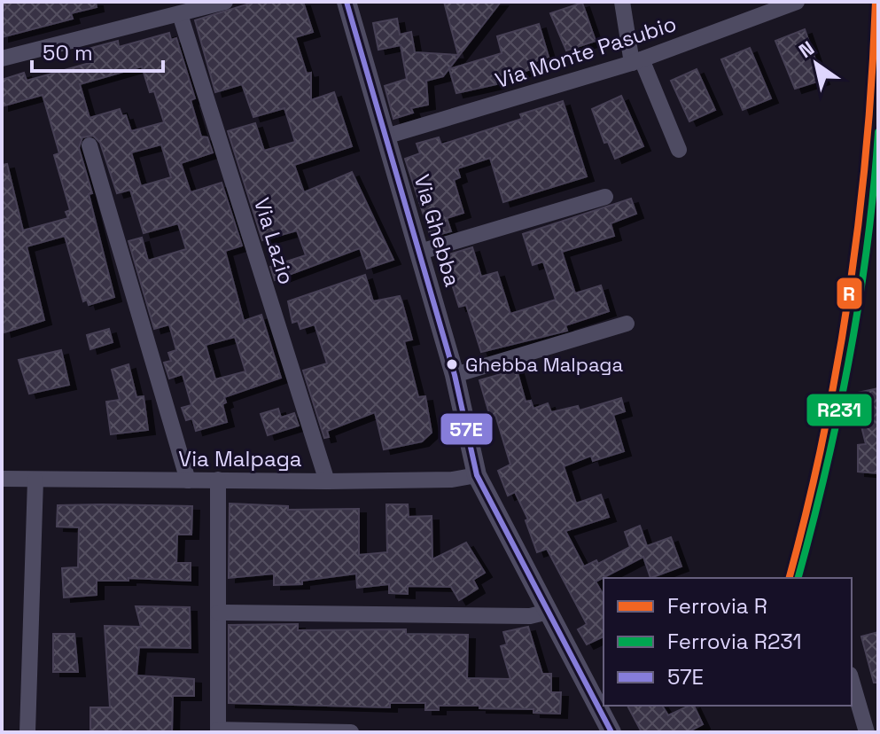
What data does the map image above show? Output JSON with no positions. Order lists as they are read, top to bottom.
{
  "streets": {
    "street": [
      "Via Monte Pasubio",
      "Via Ghebba",
      "Via Lazio",
      "Via Malpaga"
    ]
  },
  "crossings": [
    ["Via Monte Pasubio", "Via Ghebba"],
    ["Via Ghebba", "Via Malpaga"],
    ["Via Lazio", "Via Malpaga"]
  ],
  "places": ["Ghebba Malpaga"],
  "lines": ["rail line R", "transit line 57E", "rail line R231"],
  "legend": ["Ferrovia R", "Ferrovia R231", "57E"],
  "scale_bar": "50 m",
  "north": "top left"
}
